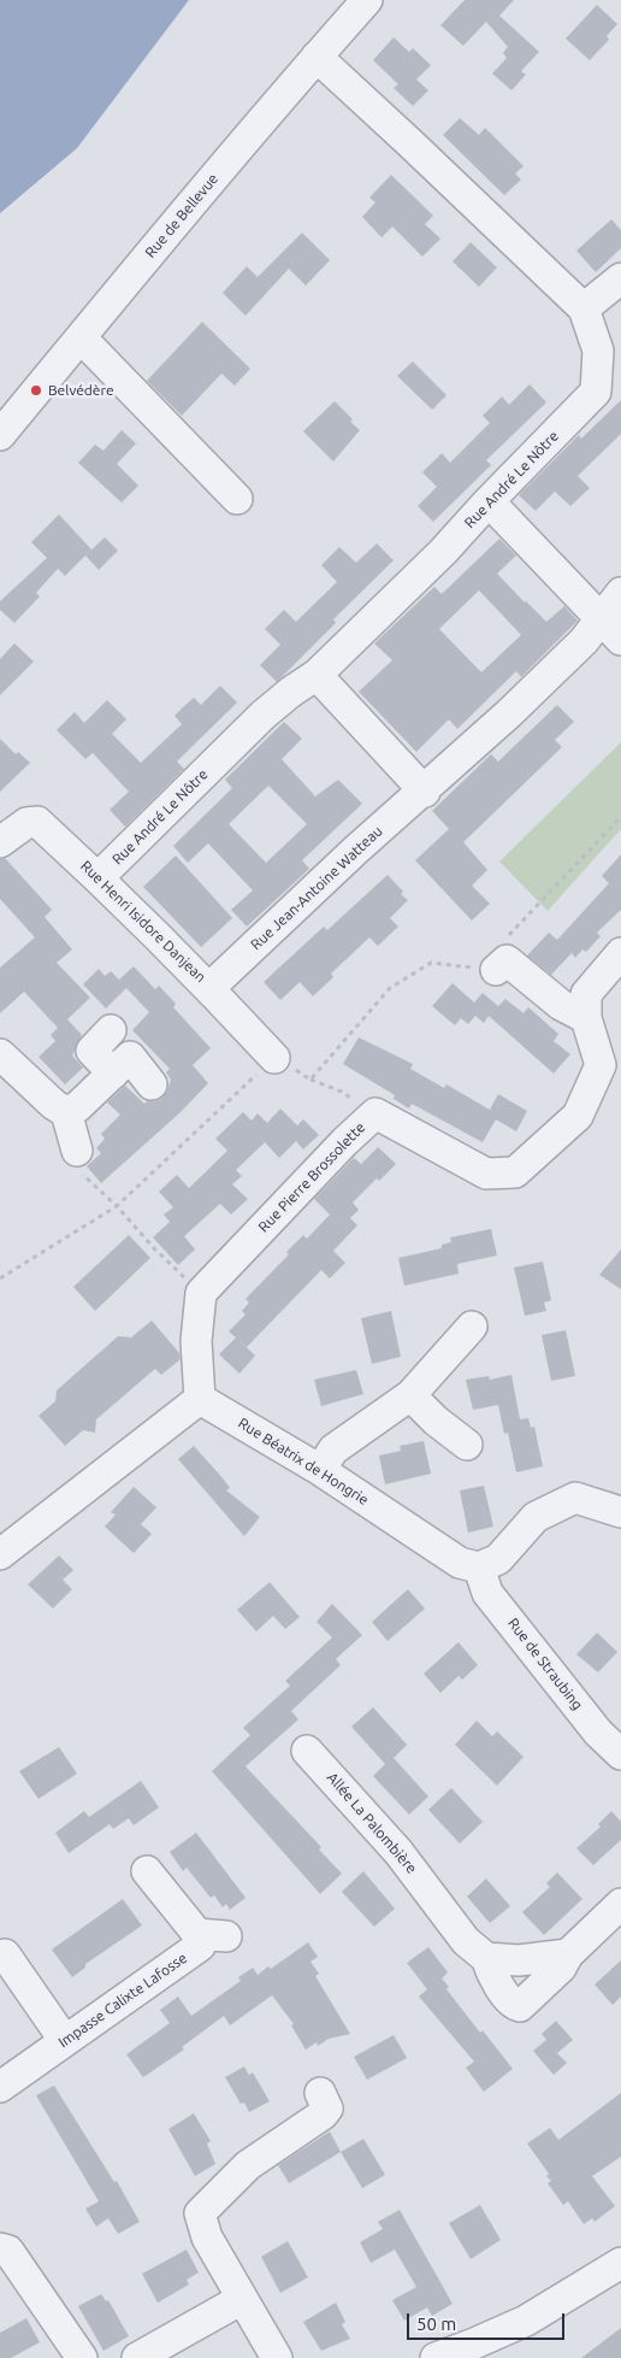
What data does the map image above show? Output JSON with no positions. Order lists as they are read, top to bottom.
{
  "streets": {
    "street": [
      "Rue de Bellevue",
      "Rue André Le Nôtre",
      "Rue Jean-Antoine Watteau",
      "Rue Henri Isidore Danjean",
      "Rue Pierre Brossolette",
      "Rue Béatrix de Hongrie",
      "Rue de Straubing",
      "Allée La Palombière",
      "Impasse Calixte Lafosse"
    ]
  },
  "crossings": [
    ["Rue de Bellevue", "Rue André Le Nôtre"],
    ["Rue André Le Nôtre", "Rue Henri Isidore Danjean"],
    ["Rue Jean-Antoine Watteau", "Rue Henri Isidore Danjean"],
    ["Rue Béatrix de Hongrie", "Rue de Straubing"]
  ],
  "places": ["Belvédère"],
  "scale_bar": "50 m"
}
